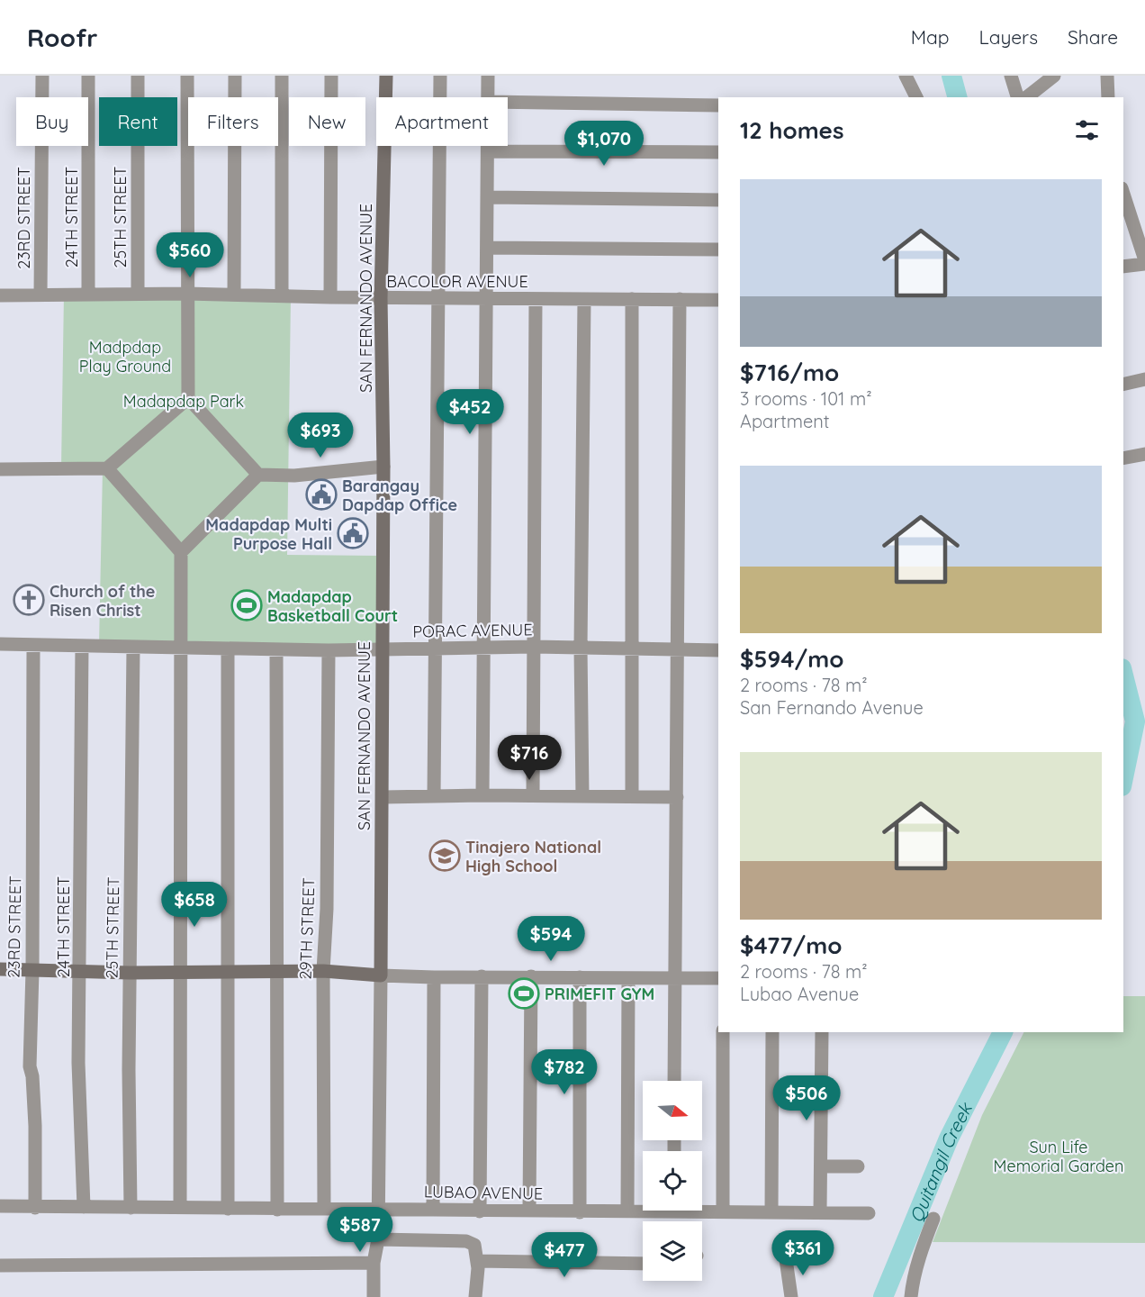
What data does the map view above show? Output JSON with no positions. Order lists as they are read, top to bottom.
{
  "streets": {
    "main road": ["SAN FERNANDO AVENUE"],
    "street": [
      "24TH STREET",
      "25TH STREET",
      "23RD STREET",
      "BACOLOR AVENUE",
      "PORAC AVENUE",
      "29TH STREET",
      "LUBAO AVENUE"
    ]
  },
  "crossings": [
    ["24TH STREET", "BACOLOR AVENUE"],
    ["24TH STREET", "PORAC AVENUE"],
    ["24TH STREET", "LUBAO AVENUE"],
    ["25TH STREET", "BACOLOR AVENUE"],
    ["25TH STREET", "PORAC AVENUE"],
    ["25TH STREET", "LUBAO AVENUE"],
    ["23RD STREET", "BACOLOR AVENUE"],
    ["23RD STREET", "PORAC AVENUE"],
    ["23RD STREET", "LUBAO AVENUE"],
    ["BACOLOR AVENUE", "SAN FERNANDO AVENUE"],
    ["SAN FERNANDO AVENUE", "PORAC AVENUE"],
    ["SAN FERNANDO AVENUE", "LUBAO AVENUE"],
    ["PORAC AVENUE", "29TH STREET"],
    ["29TH STREET", "LUBAO AVENUE"]
  ],
  "water": ["Quitangil Creek"],
  "parks": ["Madpdap Play Ground", "Madapdap Park", "Sun Life Memorial Garden"],
  "places": {
    "public building": ["Barangay Dapdap Office", "Madapdap Multi Purpose Hall"],
    "church": ["Church of the Risen Christ"],
    "sports": ["Madapdap Basketball Court", "PRIMEFIT GYM"],
    "school or university": ["Tinajero National High School"]
  },
  "north": "right",
  "page": {
    "header": "Roofr",
    "nav": ["Map", "Layers", "Share"],
    "chip": [
      "Buy",
      "Rent",
      "Filters",
      "New",
      "Apartment"
    ],
    "heading": "12 homes",
    "price": [
      "$1,070",
      "$560",
      "$452",
      "$693",
      "$716",
      "$658",
      "$594",
      "$782",
      "$506",
      "$587",
      "$361",
      "$477"
    ],
    "list": [
      {
        "name": "$716/mo",
        "note": "3 rooms · 101 m² · Apartment"
      },
      {
        "name": "$594/mo",
        "note": "2 rooms · 78 m² · San Fernando Avenue"
      },
      {
        "name": "$477/mo",
        "note": "2 rooms · 78 m² · Lubao Avenue"
      }
    ]
  }
}
